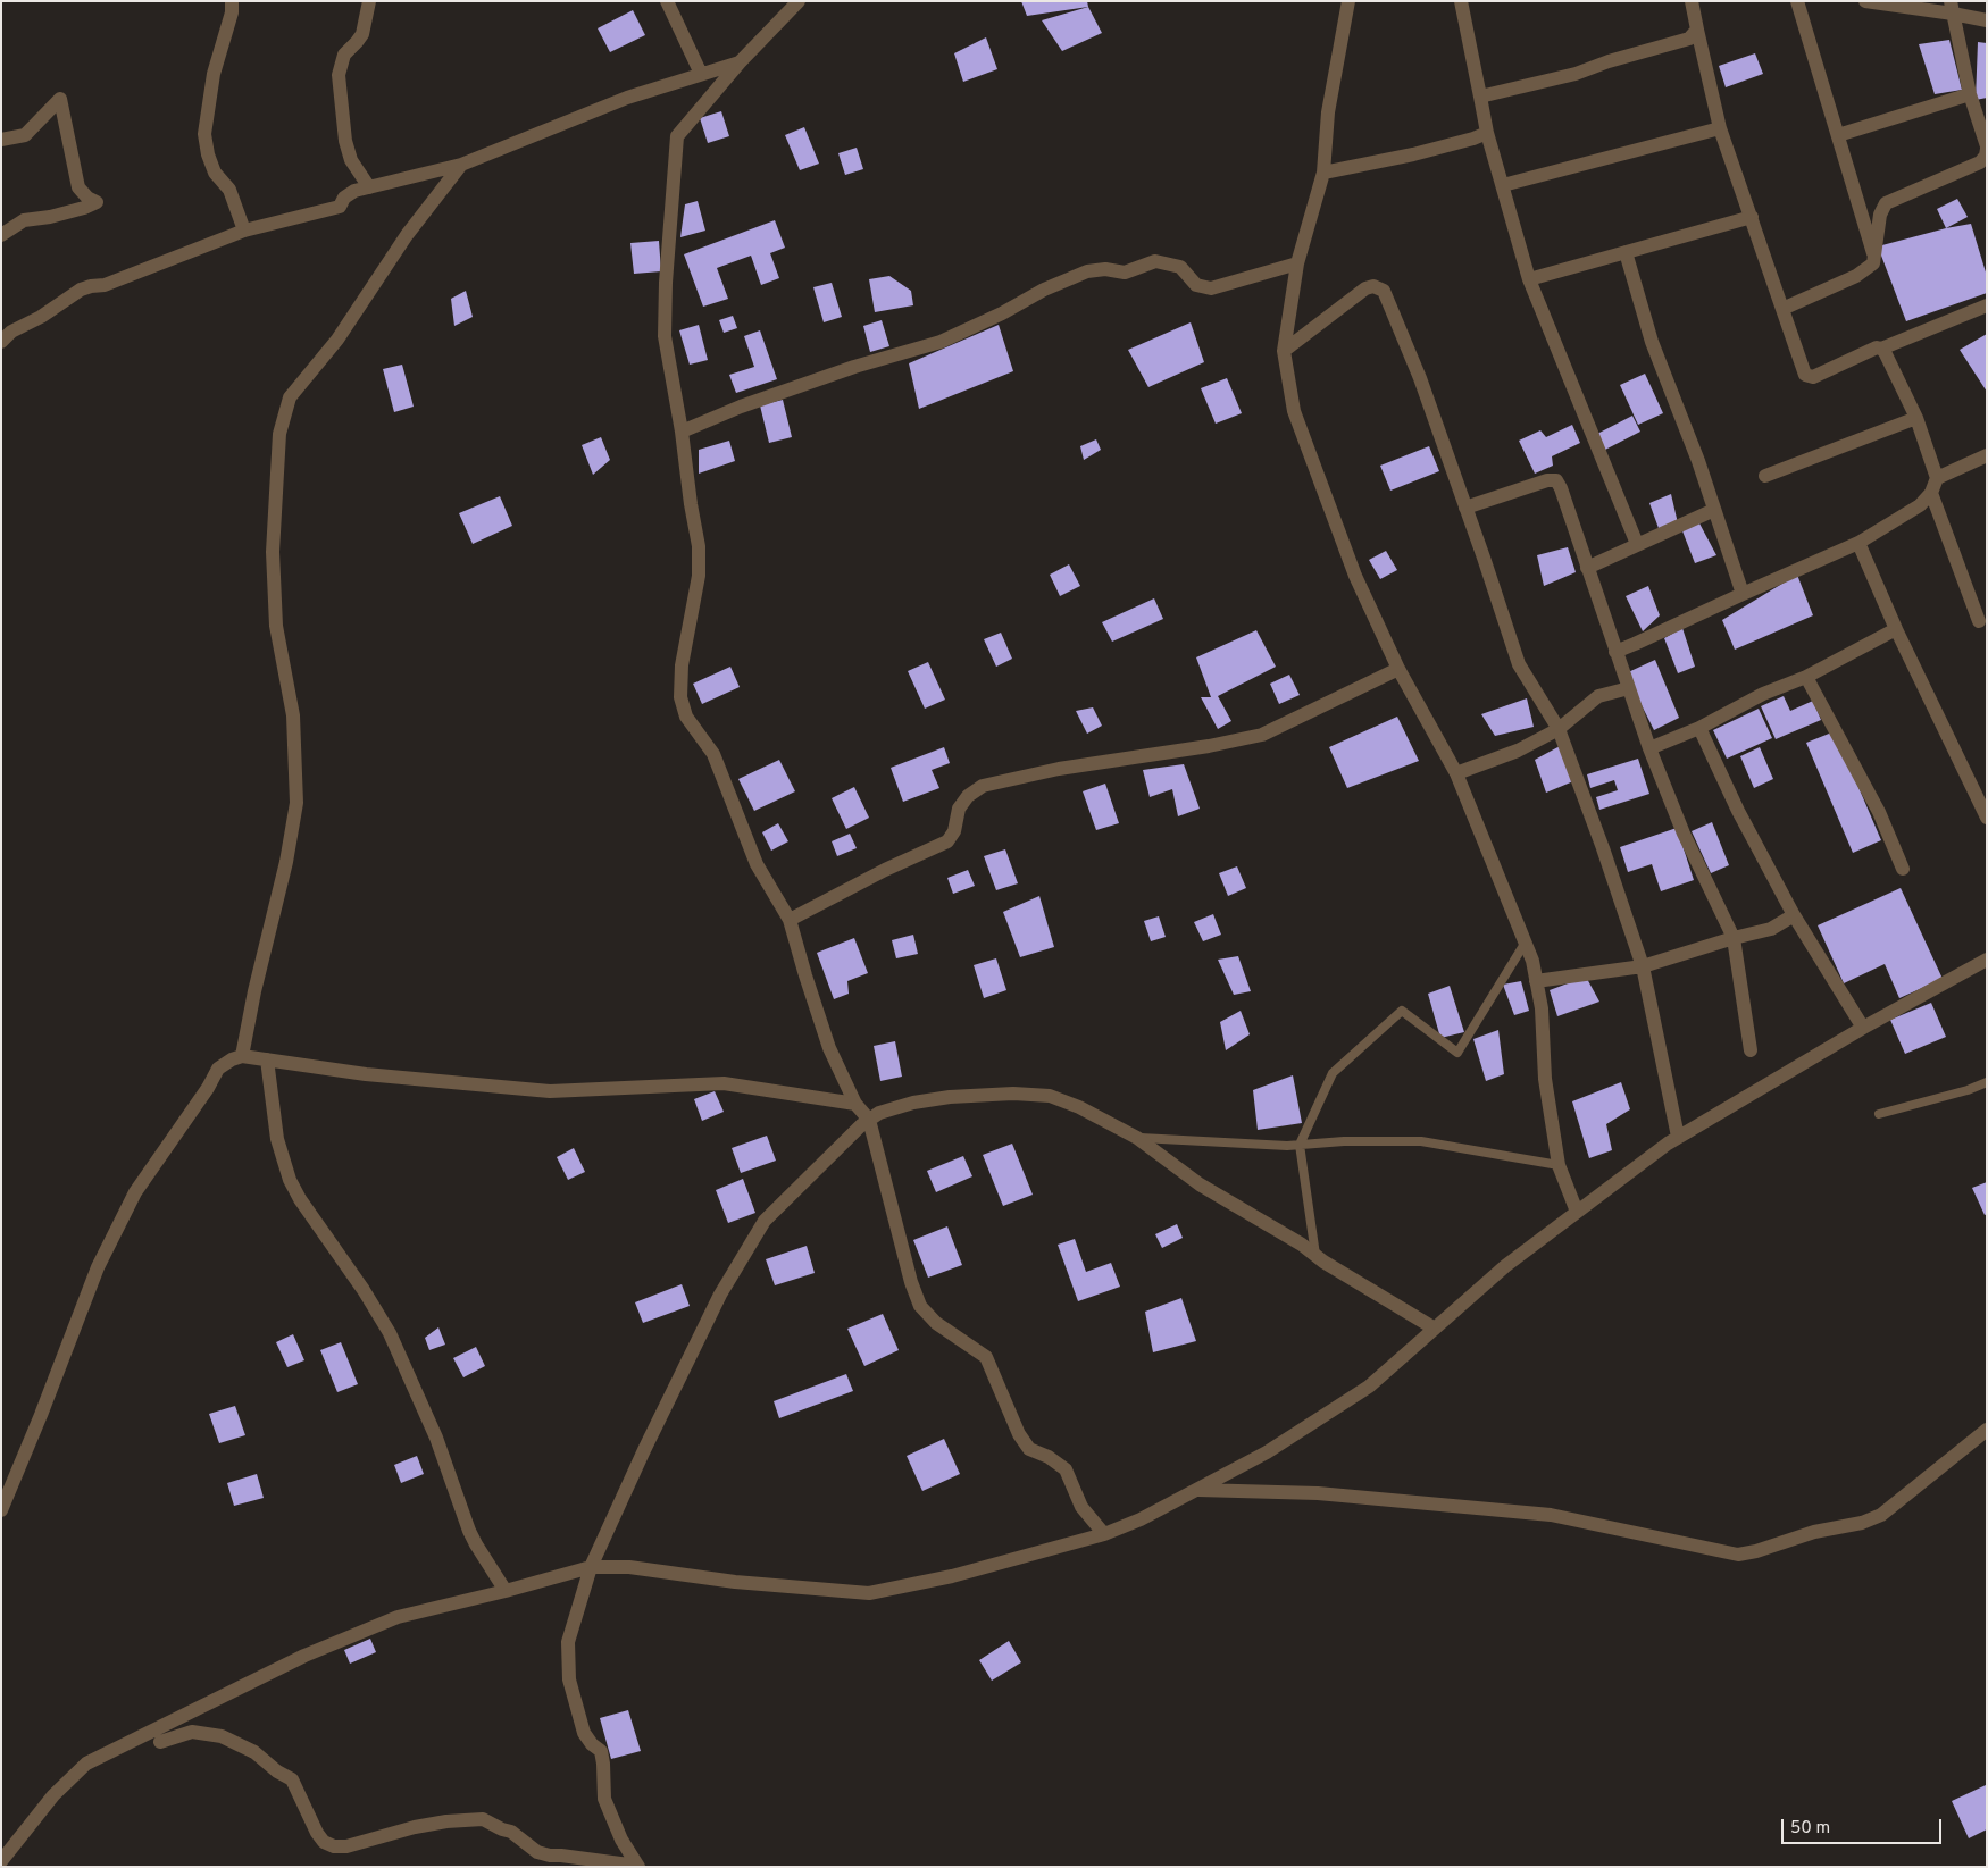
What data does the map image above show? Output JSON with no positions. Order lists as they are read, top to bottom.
{
  "scale_bar": "50 m"
}
